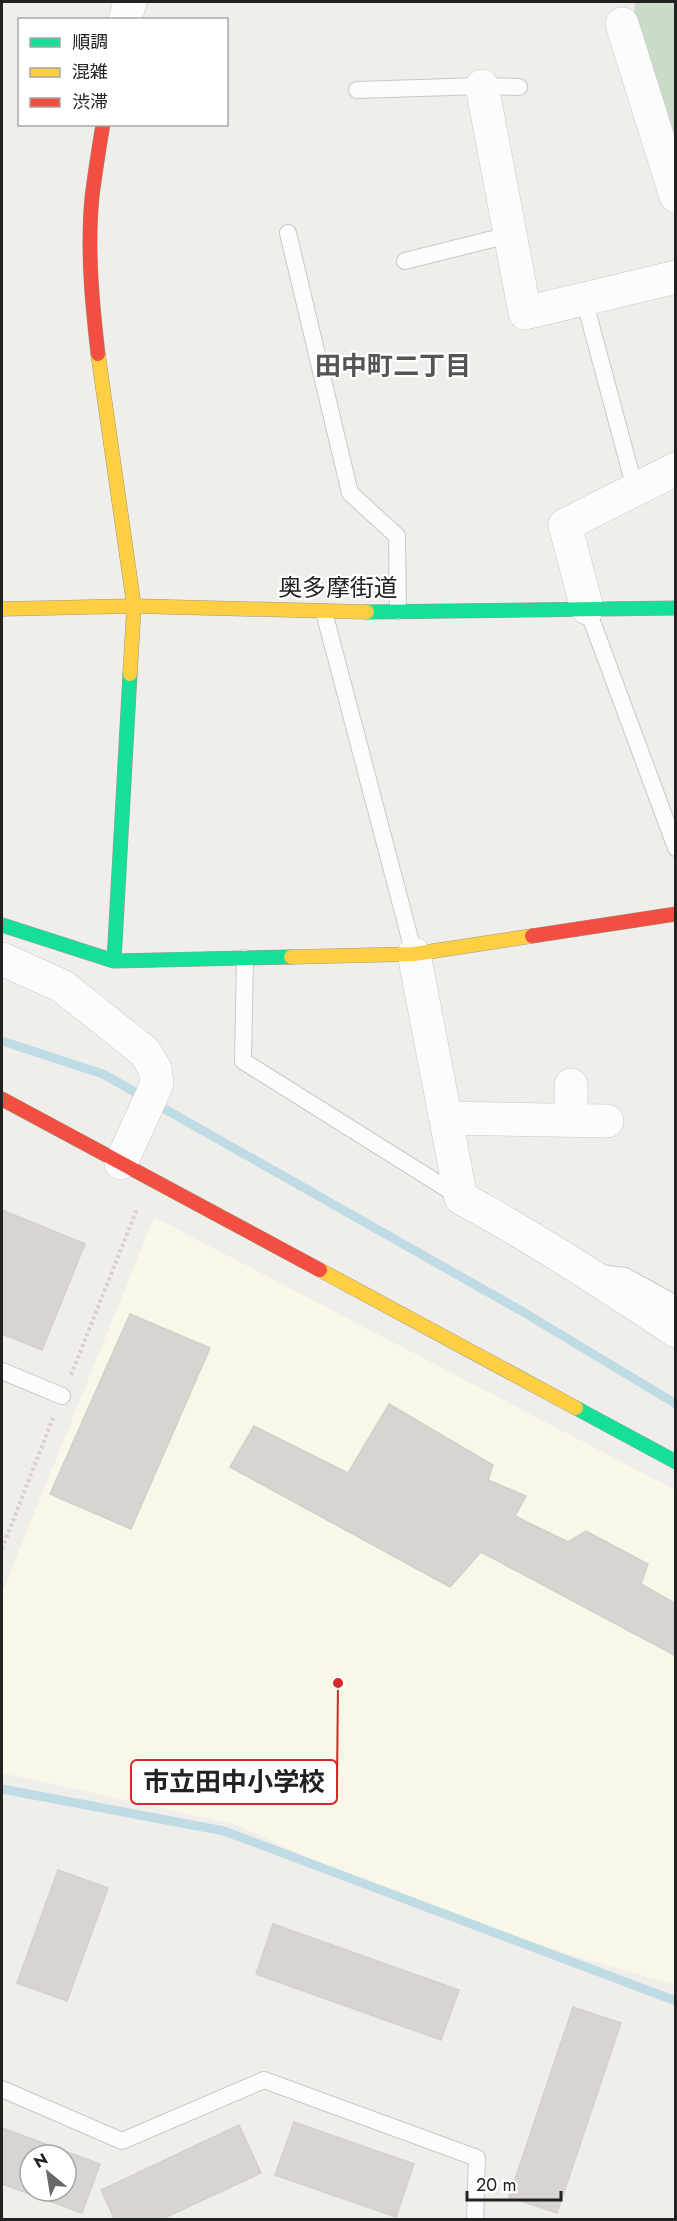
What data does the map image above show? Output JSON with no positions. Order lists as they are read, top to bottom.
{
  "streets": {
    "street": ["奥多摩街道"]
  },
  "districts": ["田中町二丁目"],
  "places": ["市立田中小学校"],
  "legend": ["順調", "混雑", "渋滞"],
  "scale_bar": "20 m",
  "north": "top left"
}
